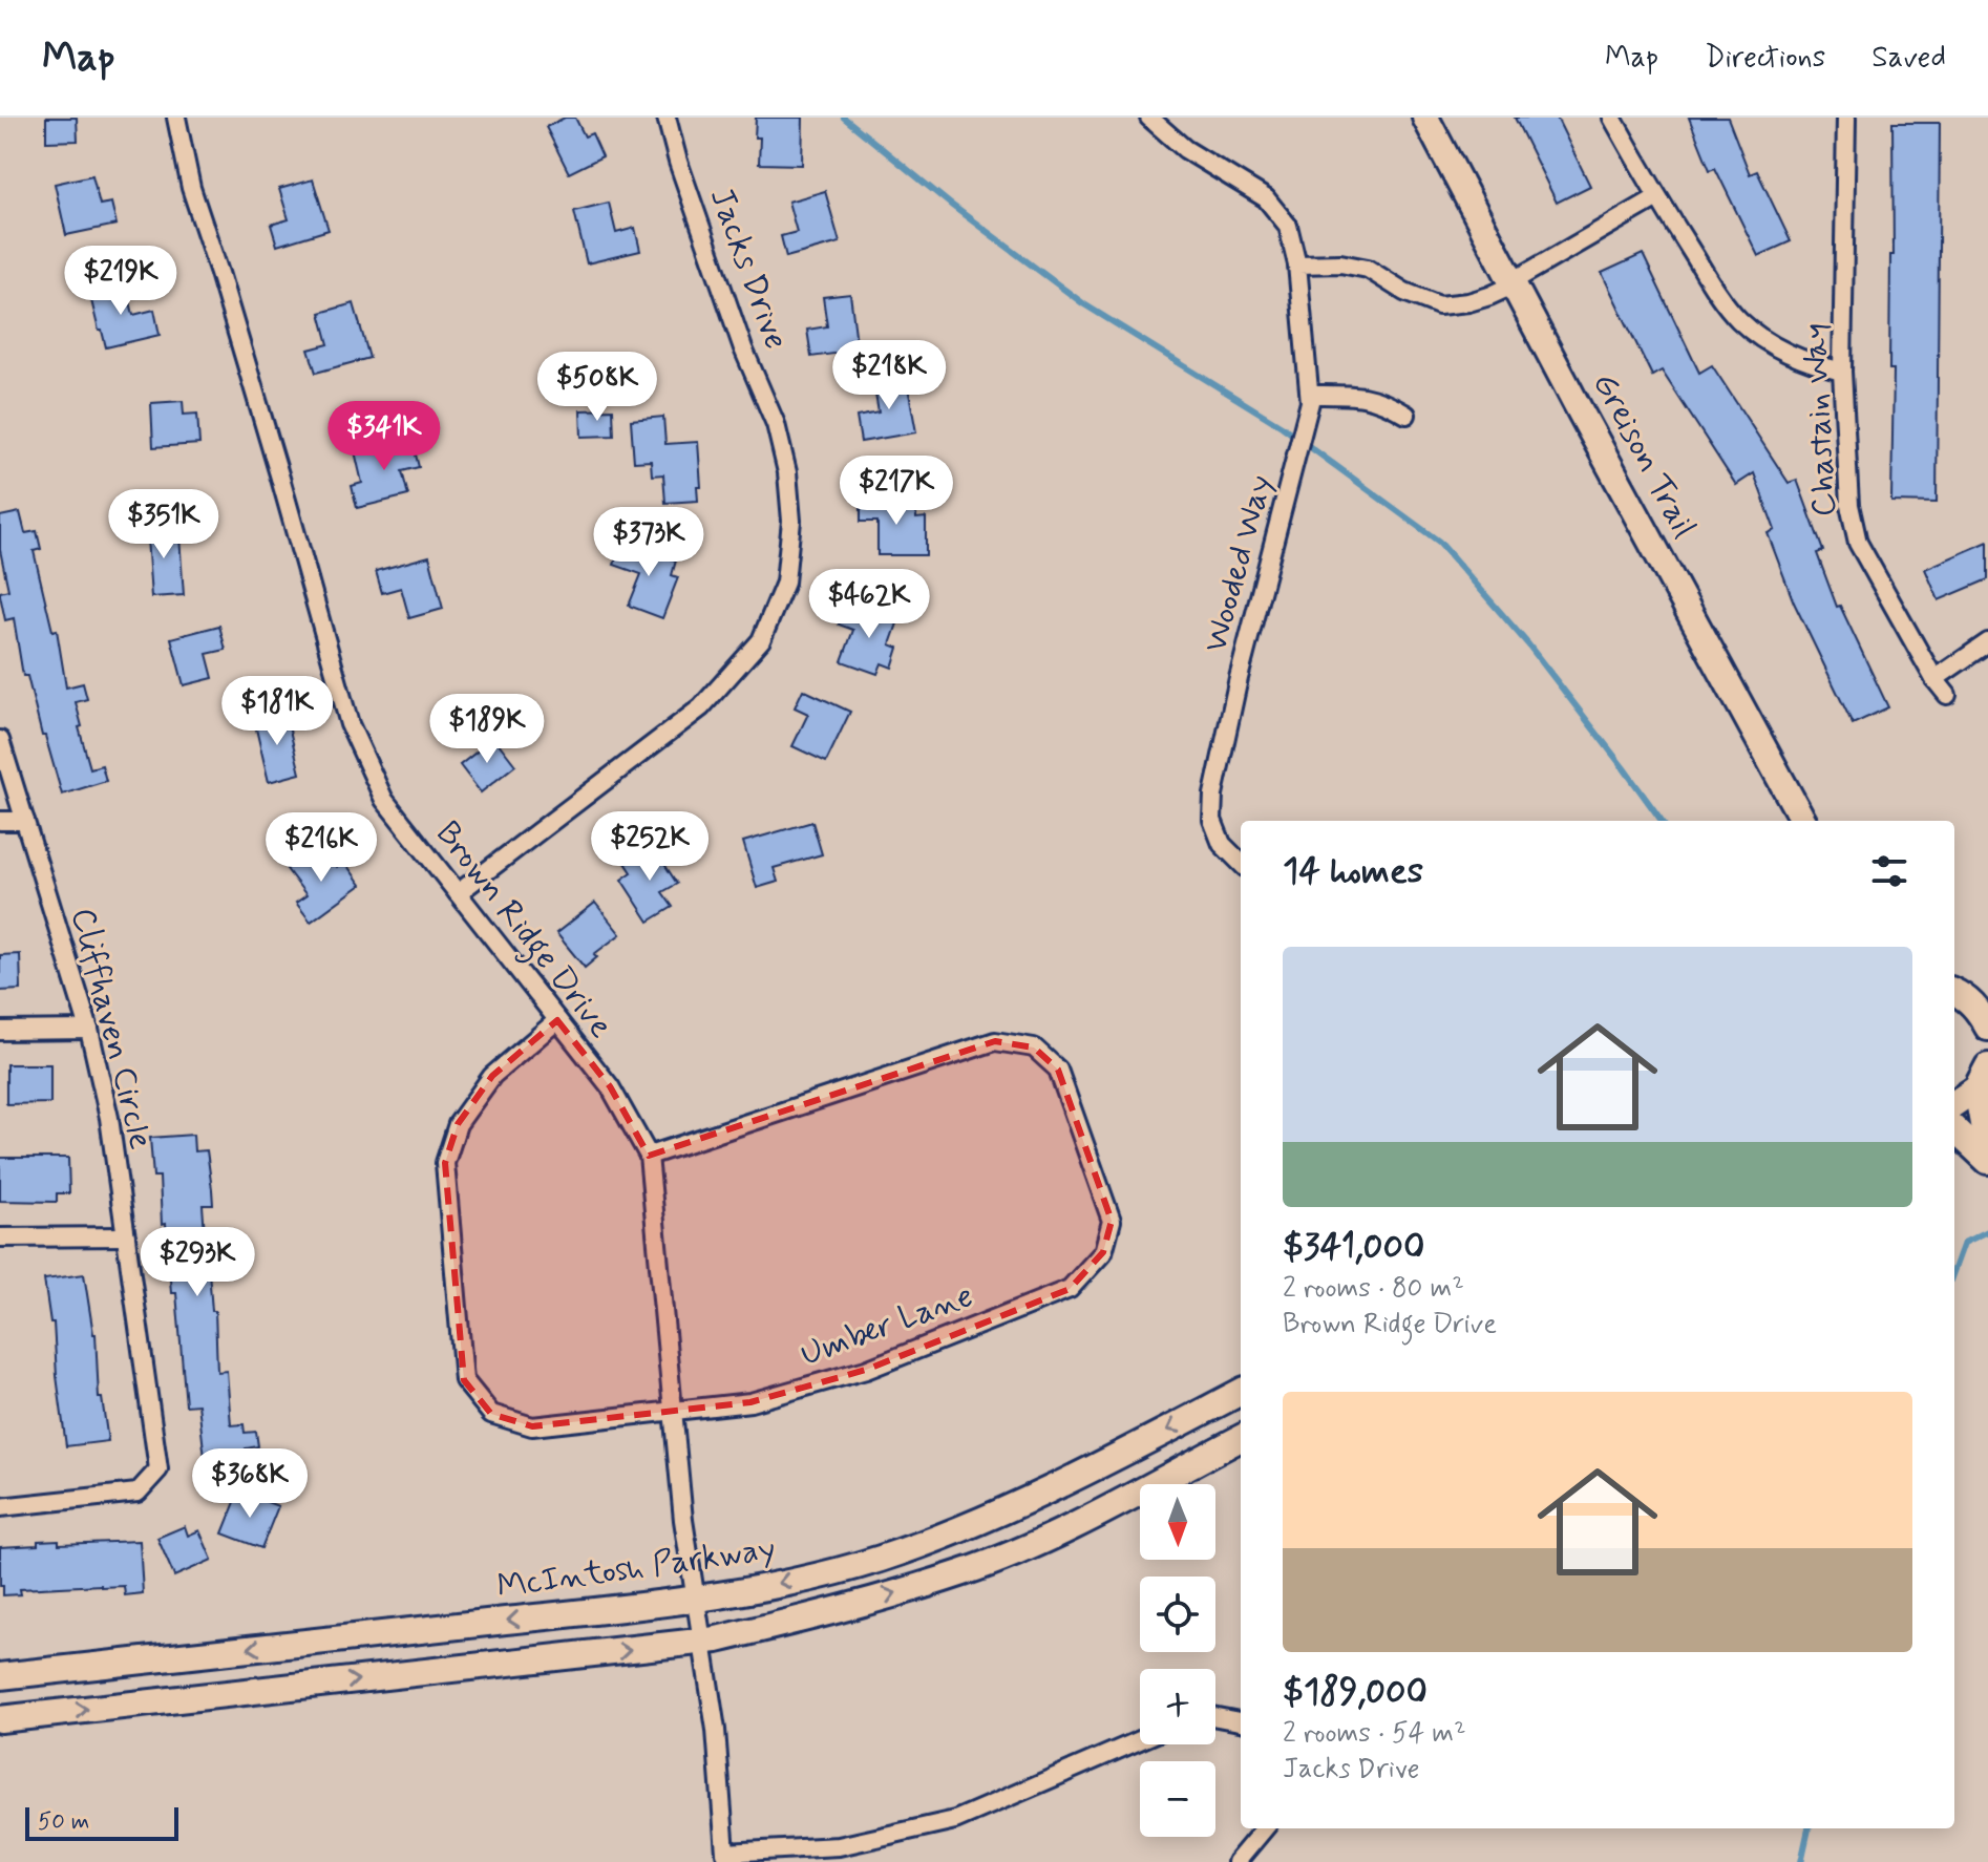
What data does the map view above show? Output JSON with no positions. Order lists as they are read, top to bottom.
{
  "streets": {
    "street": [
      "Jacks Drive",
      "Chastain Way",
      "Greison Trail",
      "Wooded Way",
      "Brown Ridge Drive",
      "Cliffhaven Circle",
      "Umber Lane",
      "McIntosh Parkway"
    ]
  },
  "crossings": [
    ["Jacks Drive", "Brown Ridge Drive"],
    ["Brown Ridge Drive", "Umber Lane"],
    ["Brown Ridge Drive", "McIntosh Parkway"]
  ],
  "scale_bar": "50 m",
  "north": "bottom",
  "page": {
    "header": "Map",
    "nav": ["Map", "Directions", "Saved"],
    "price": [
      "$219K",
      "$218K",
      "$508K",
      "$341K",
      "$217K",
      "$351K",
      "$373K",
      "$462K",
      "$181K",
      "$189K",
      "$252K",
      "$216K",
      "$293K",
      "$368K"
    ],
    "heading": "14 homes",
    "list": [
      {
        "name": "$341,000",
        "note": "2 rooms · 80 m² · Brown Ridge Drive"
      },
      {
        "name": "$189,000",
        "note": "2 rooms · 54 m² · Jacks Drive"
      }
    ],
    "map_buttons": ["+", "−"],
    "scale": "50 m"
  }
}
